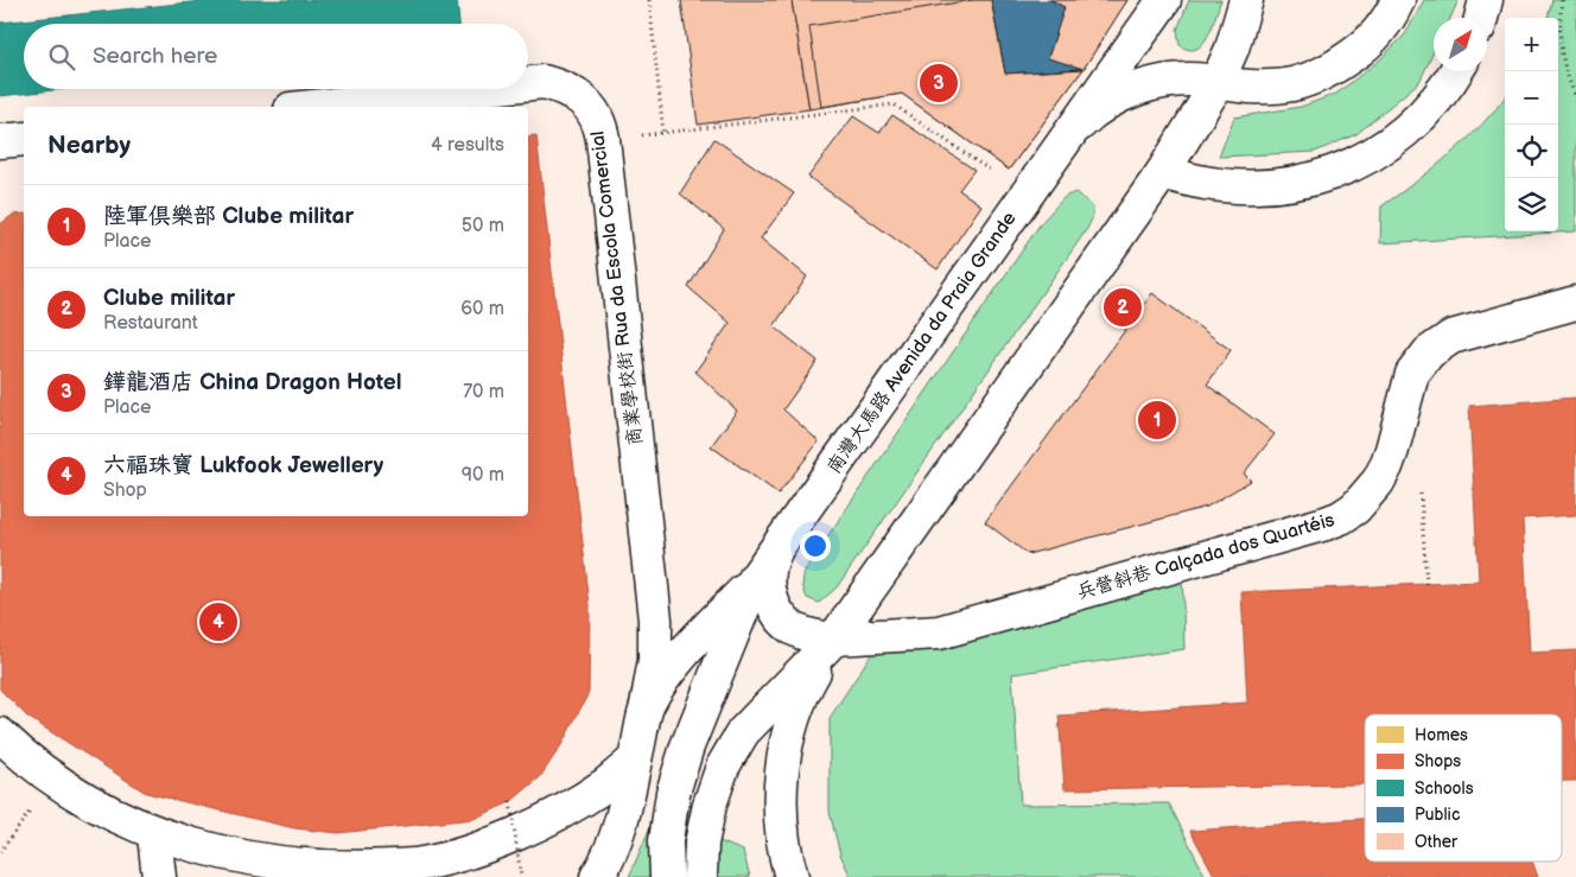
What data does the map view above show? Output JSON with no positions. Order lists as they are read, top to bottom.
{
  "streets": {
    "main road": ["商業學校街 Rua da Escola Comercial", "南灣大馬路 Avenida da Praia Grande", "兵營斜巷 Calçada dos Quartéis"]
  },
  "crossings": [
    ["南灣大馬路 Avenida da Praia Grande", "兵營斜巷 Calçada dos Quartéis"]
  ],
  "legend": [
    "Homes",
    "Shops",
    "Schools",
    "Public",
    "Other"
  ],
  "north": "top right",
  "page": {
    "map_buttons": ["+", "−"],
    "search": "Search here",
    "pins": [
      "3",
      "2",
      "1",
      "4"
    ],
    "heading": ["Nearby", "4 results"],
    "list": [
      {
        "mark": "1",
        "name": "陸軍俱樂部 Clube militar",
        "note": "Place",
        "value": "50 m"
      },
      {
        "mark": "2",
        "name": "Clube militar",
        "note": "Restaurant",
        "value": "60 m"
      },
      {
        "mark": "3",
        "name": "鏵龍酒店 China Dragon Hotel",
        "note": "Place",
        "value": "70 m"
      },
      {
        "mark": "4",
        "name": "六福珠寶 Lukfook Jewellery",
        "note": "Shop",
        "value": "90 m"
      }
    ]
  }
}
